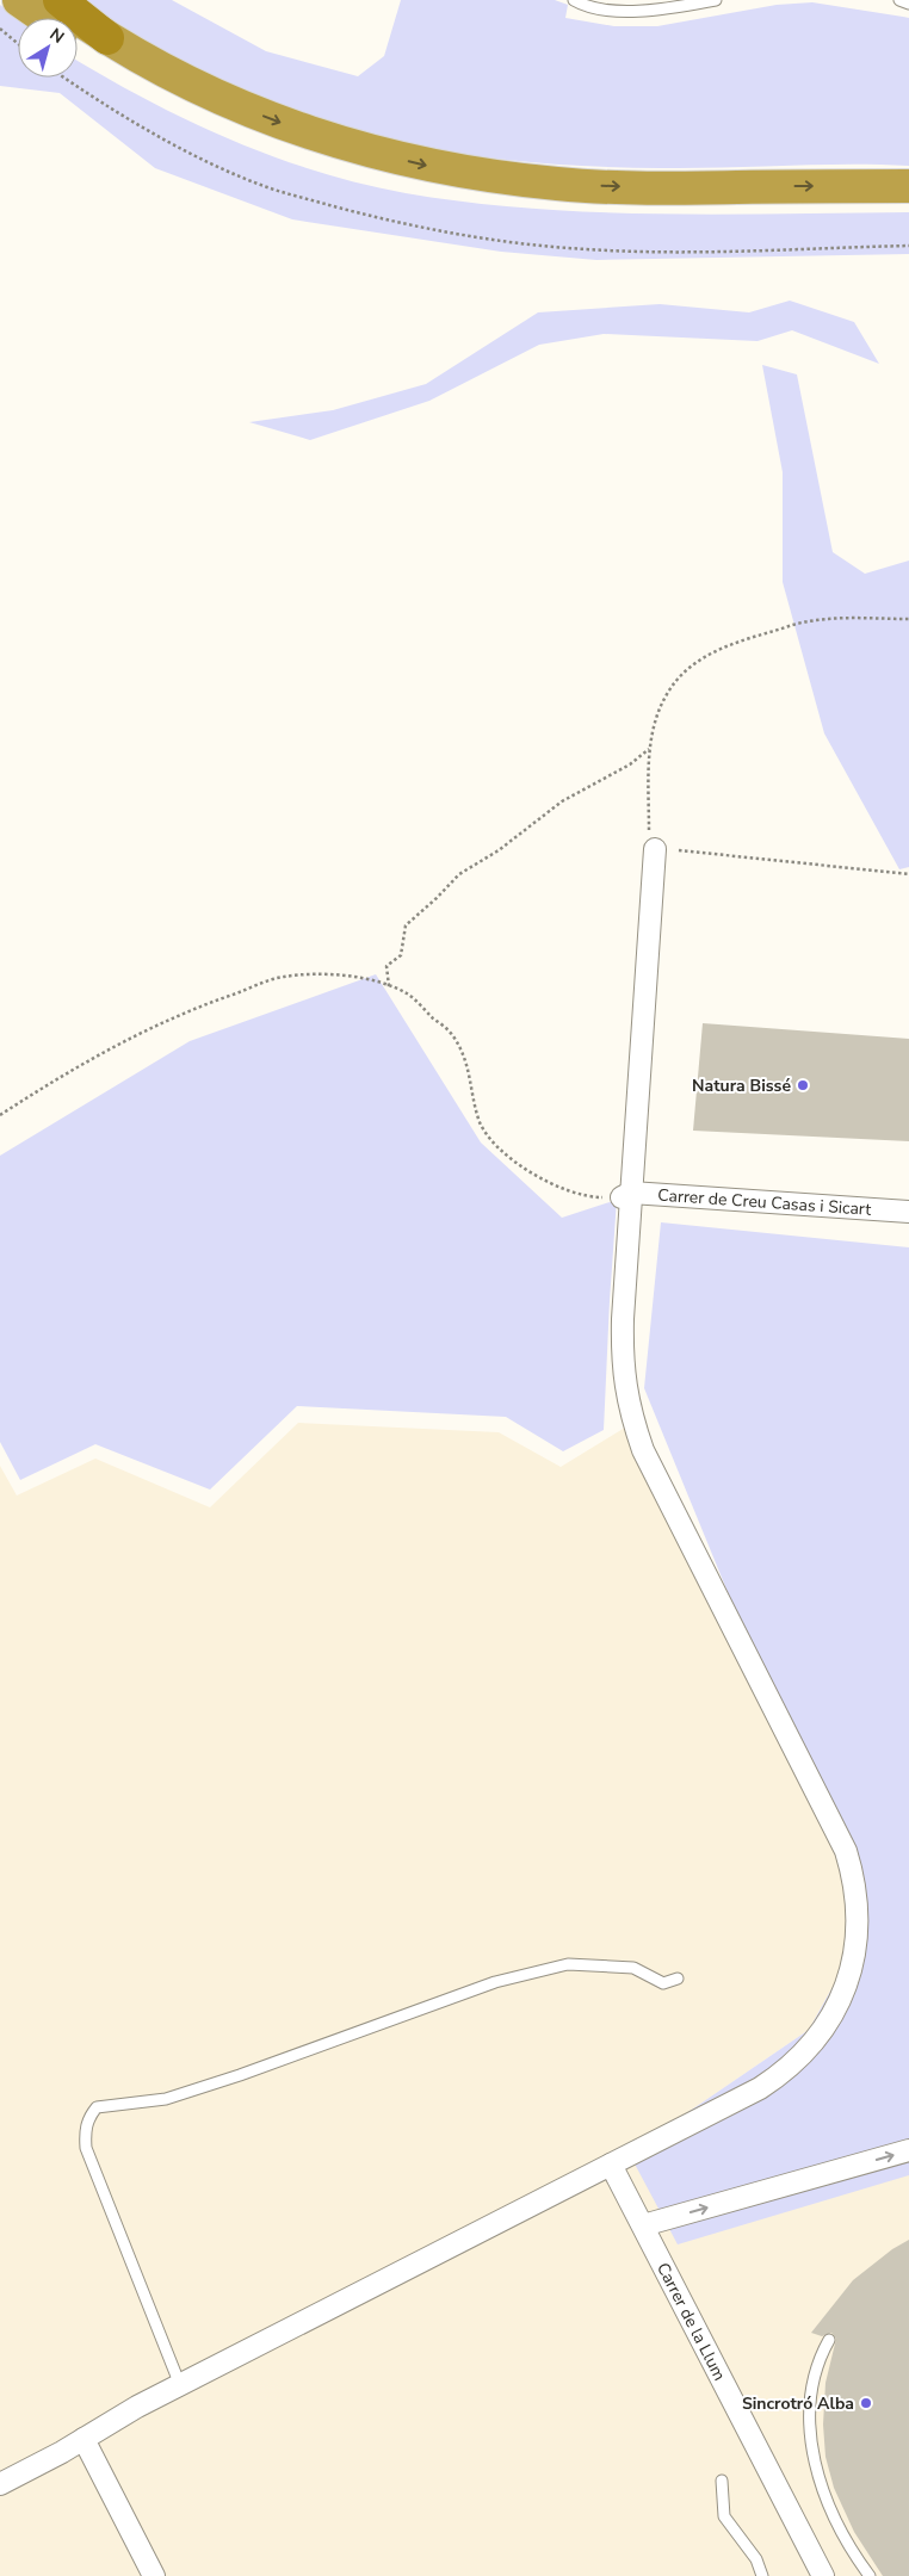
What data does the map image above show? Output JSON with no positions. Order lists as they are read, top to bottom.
{
  "streets": {
    "street": ["Carrer de Creu Casas i Sicart", "Carrer de la Llum"]
  },
  "places": ["Natura Bissé", "Sincrotró Alba"],
  "north": "top right"
}
